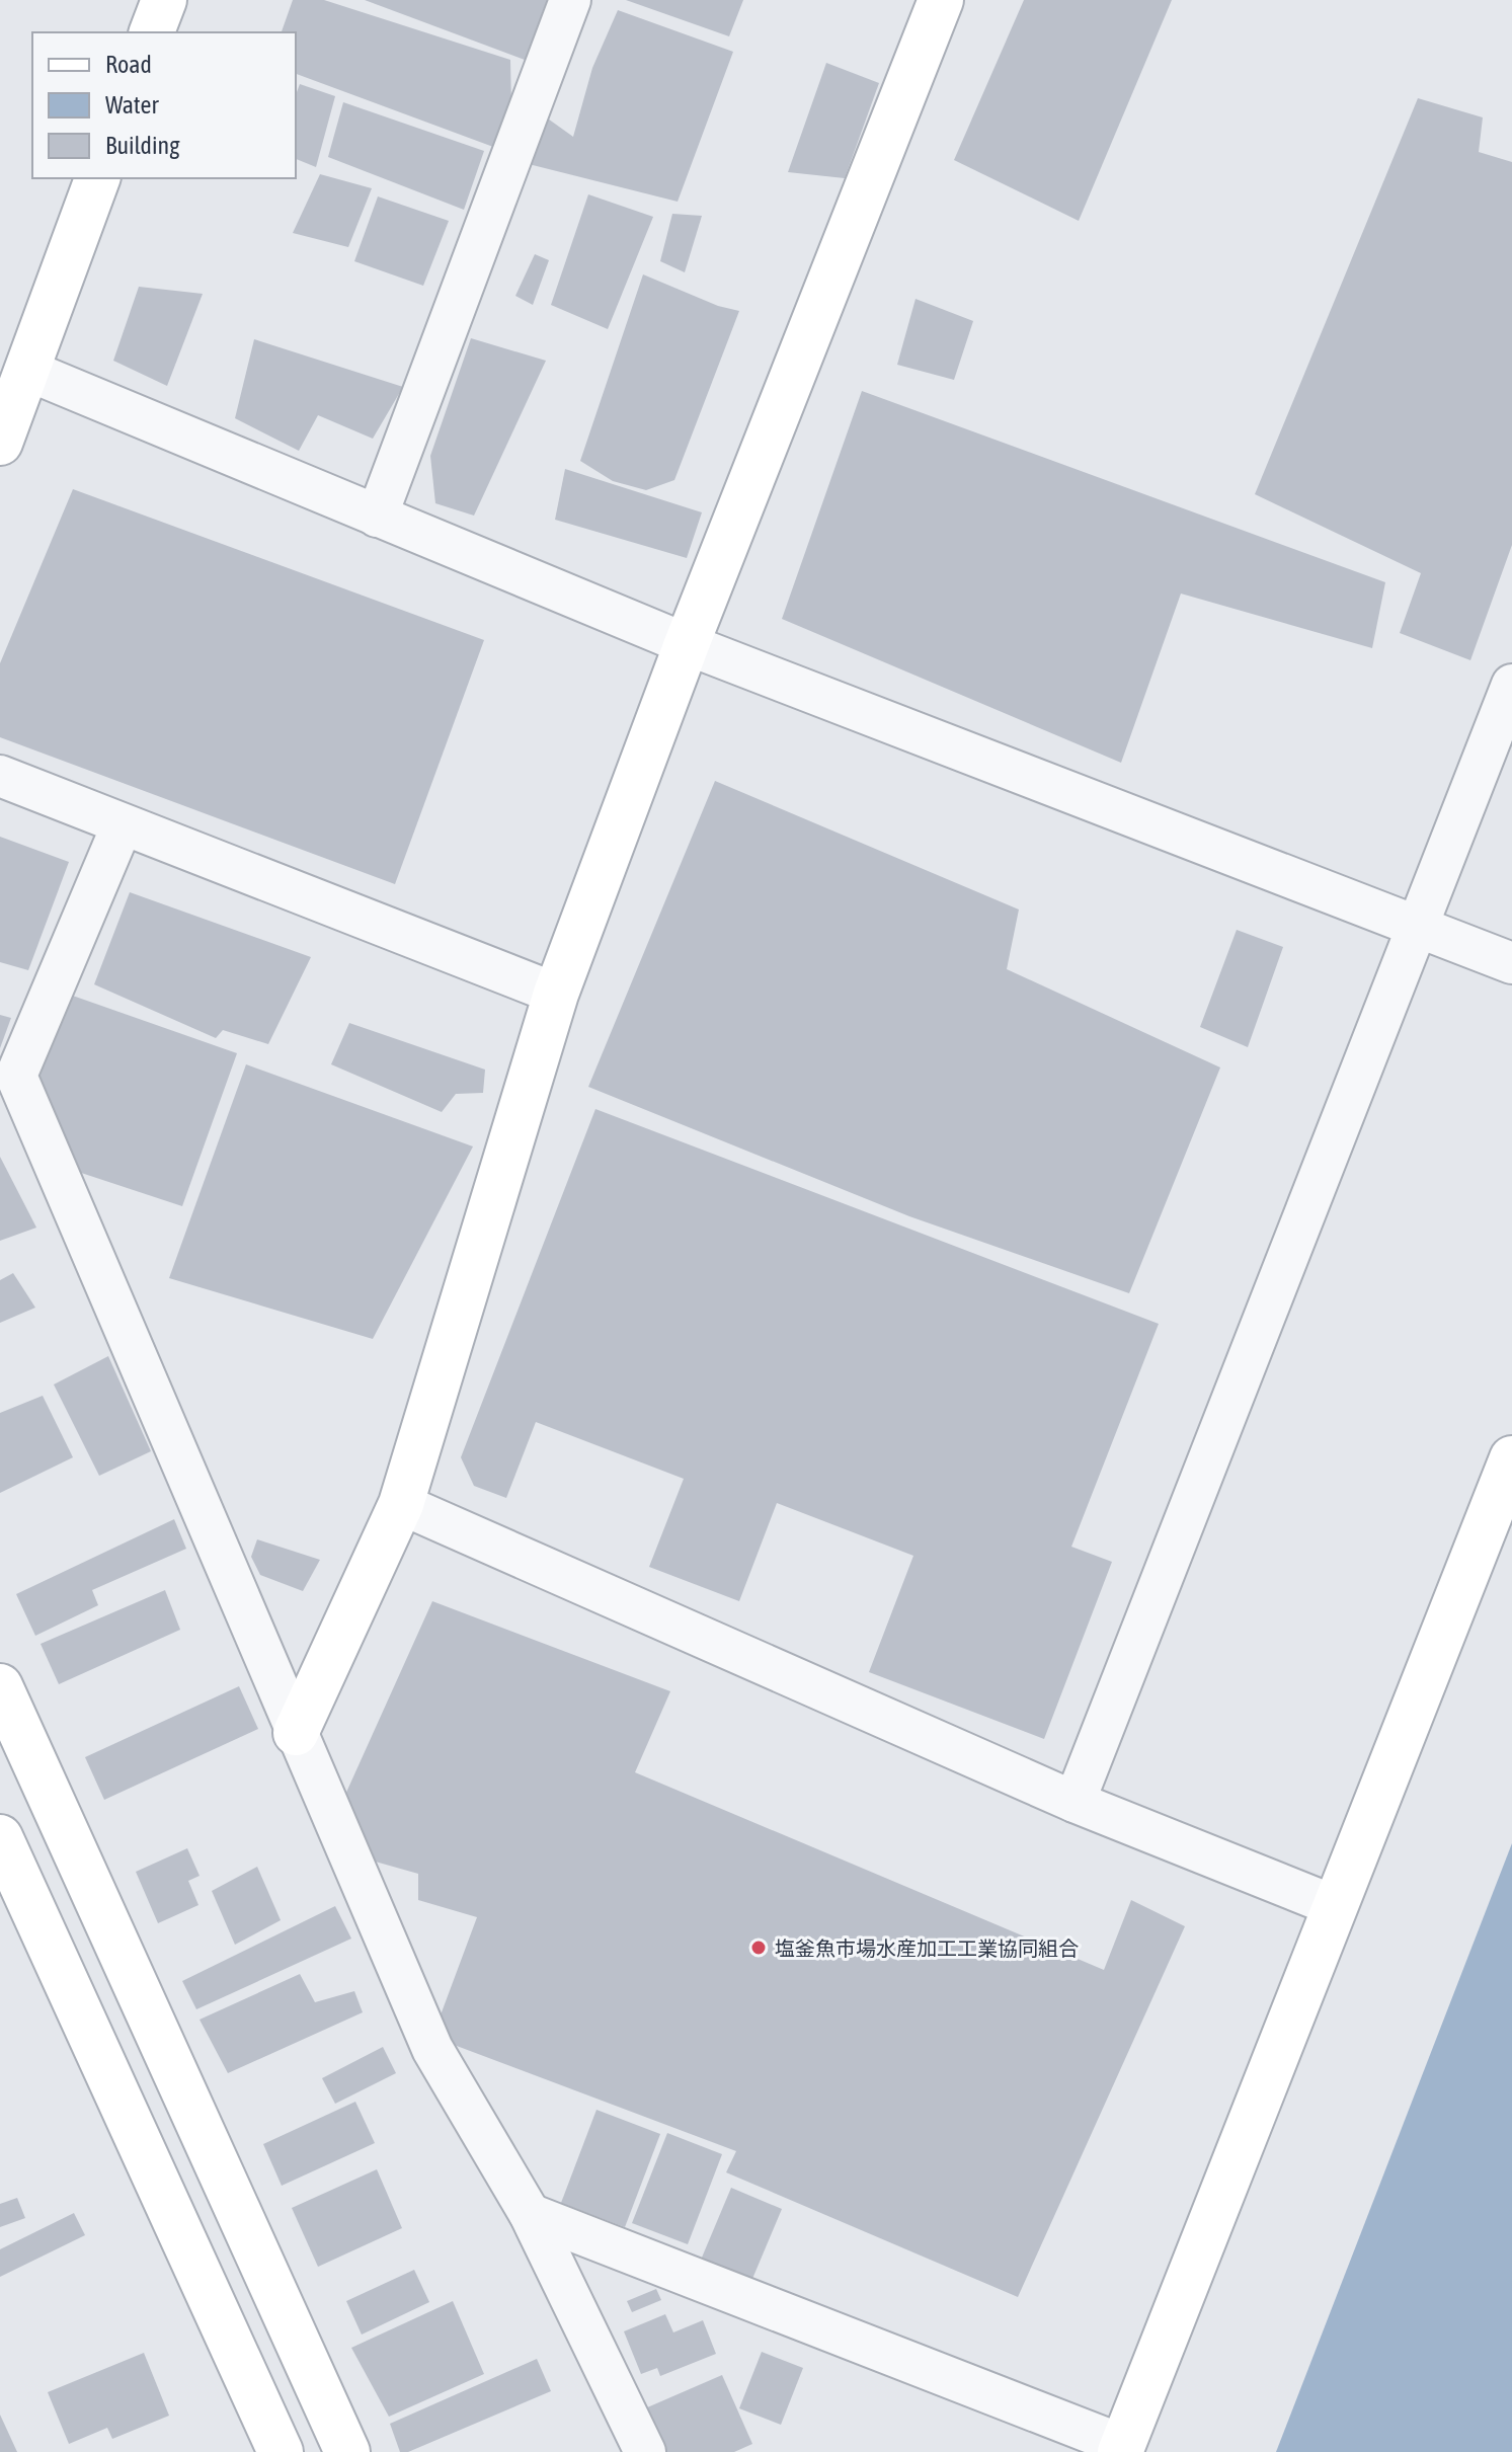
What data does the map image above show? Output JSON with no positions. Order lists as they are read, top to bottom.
{
  "places": ["塩釜魚市場水産加工工業協同組合"],
  "legend": ["Road", "Water", "Building"]
}
